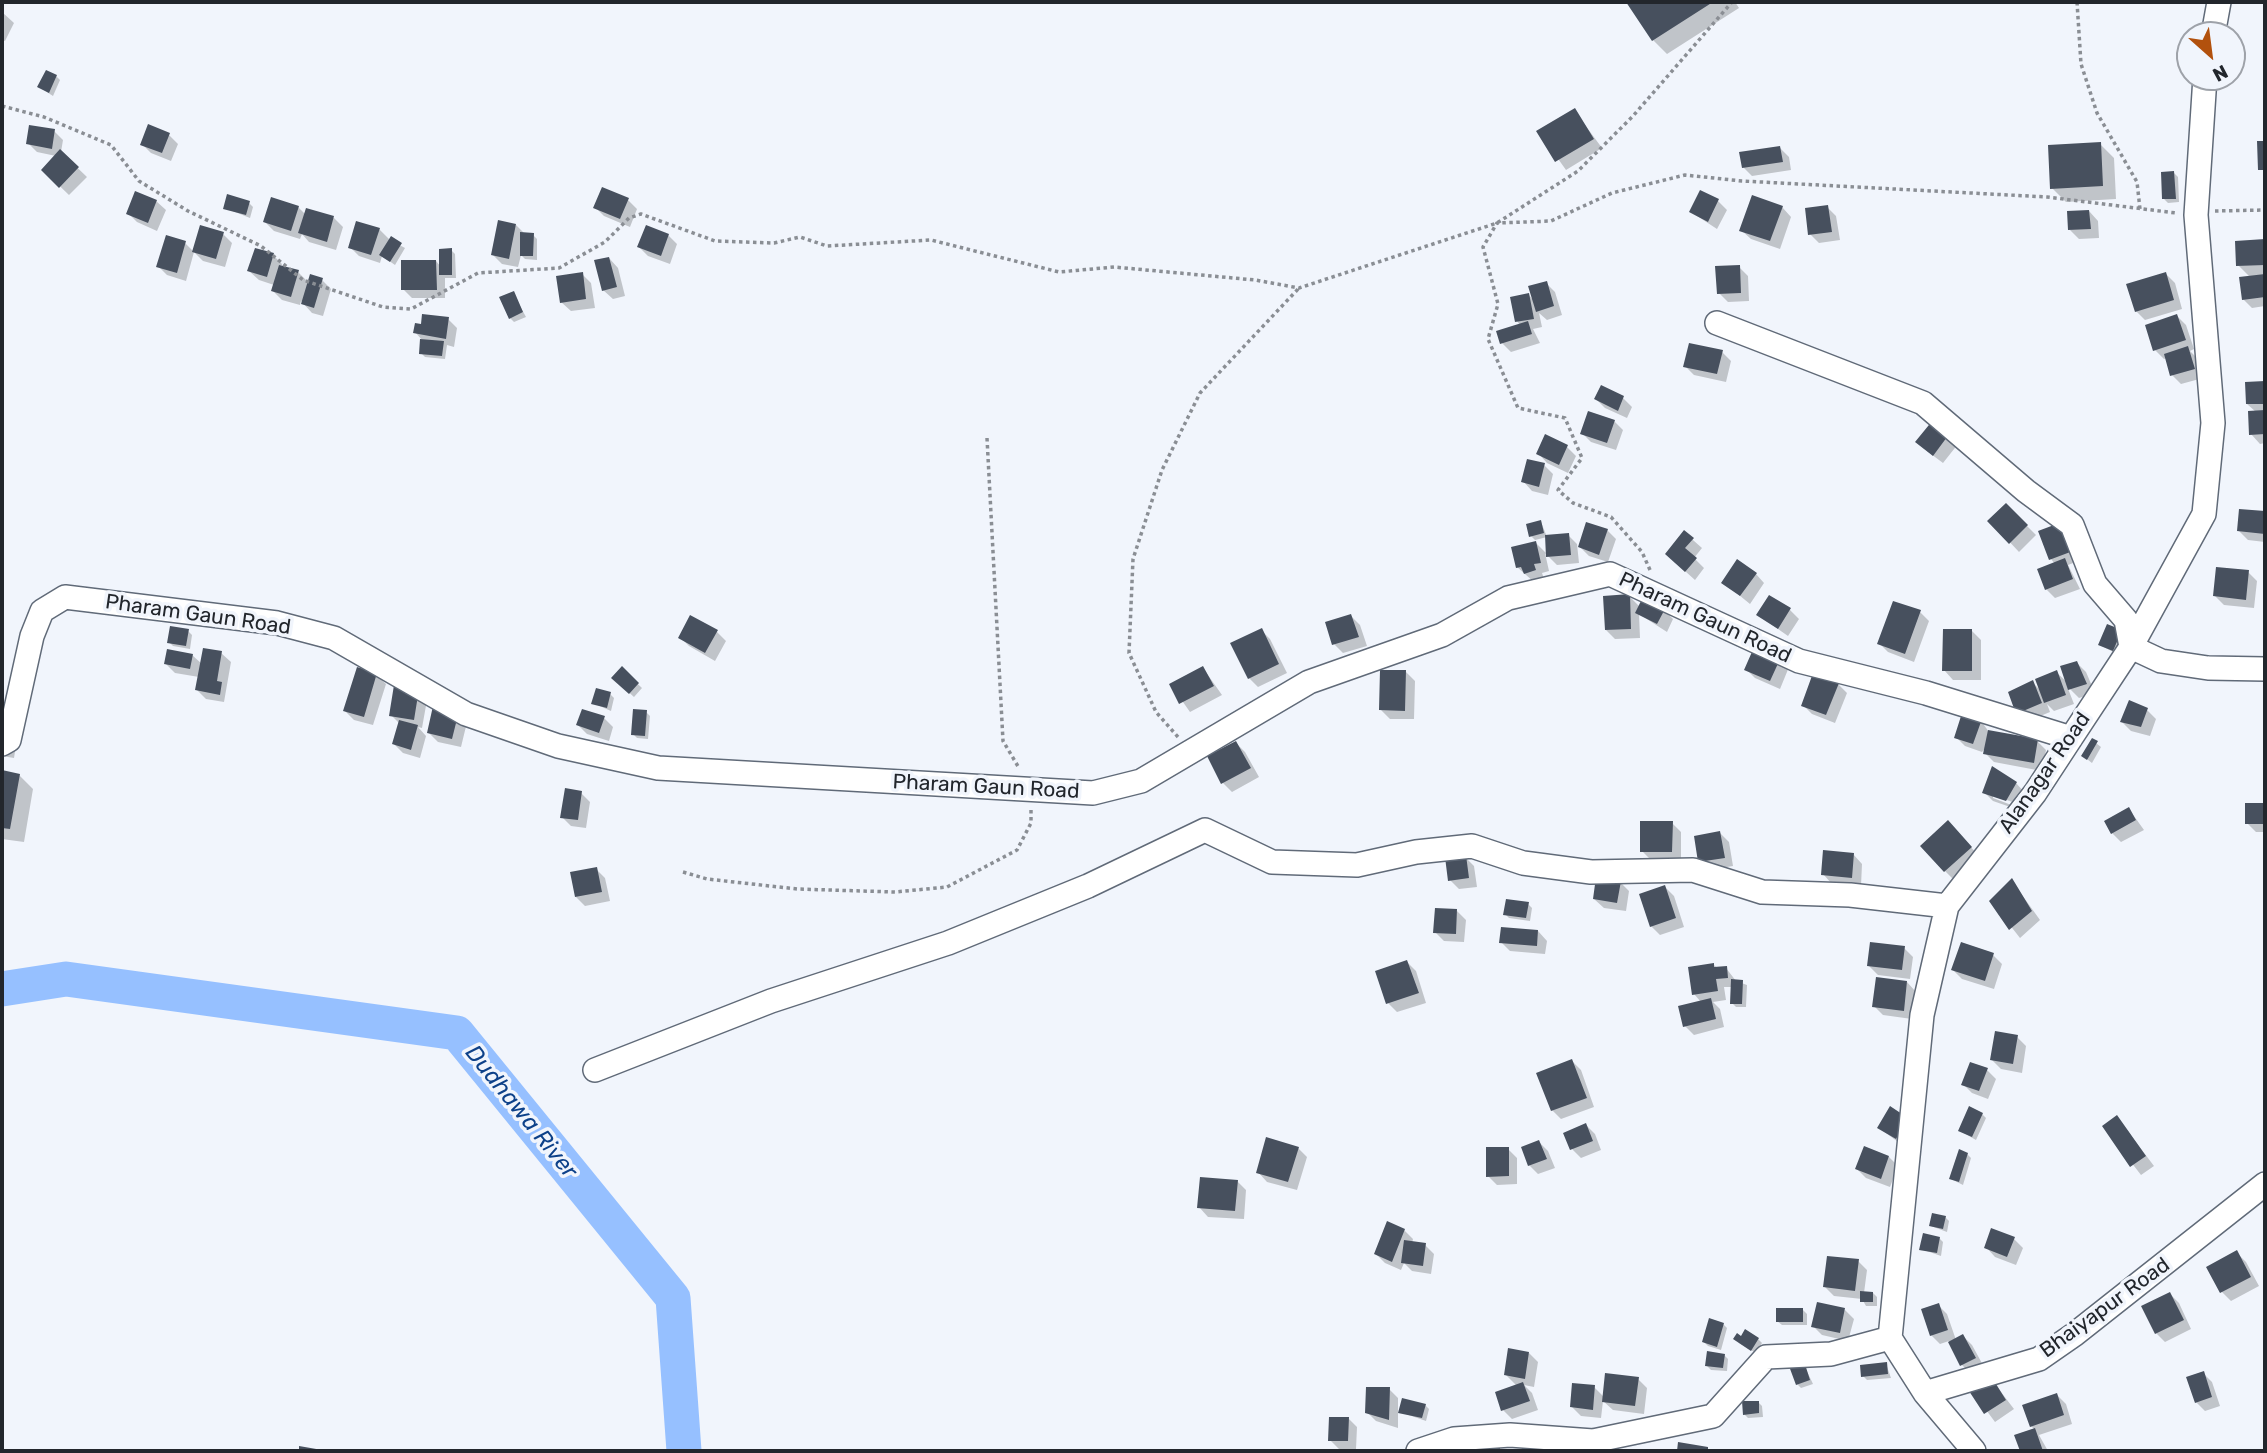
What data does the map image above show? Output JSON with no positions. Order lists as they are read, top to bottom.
{
  "streets": {
    "street": ["Pharam Gaun Road", "Alanagar Road", "Bhaiyapur Road"]
  },
  "crossings": [
    ["Pharam Gaun Road", "Alanagar Road"]
  ],
  "water": ["Dudhawa River"],
  "north": "bottom right"
}
